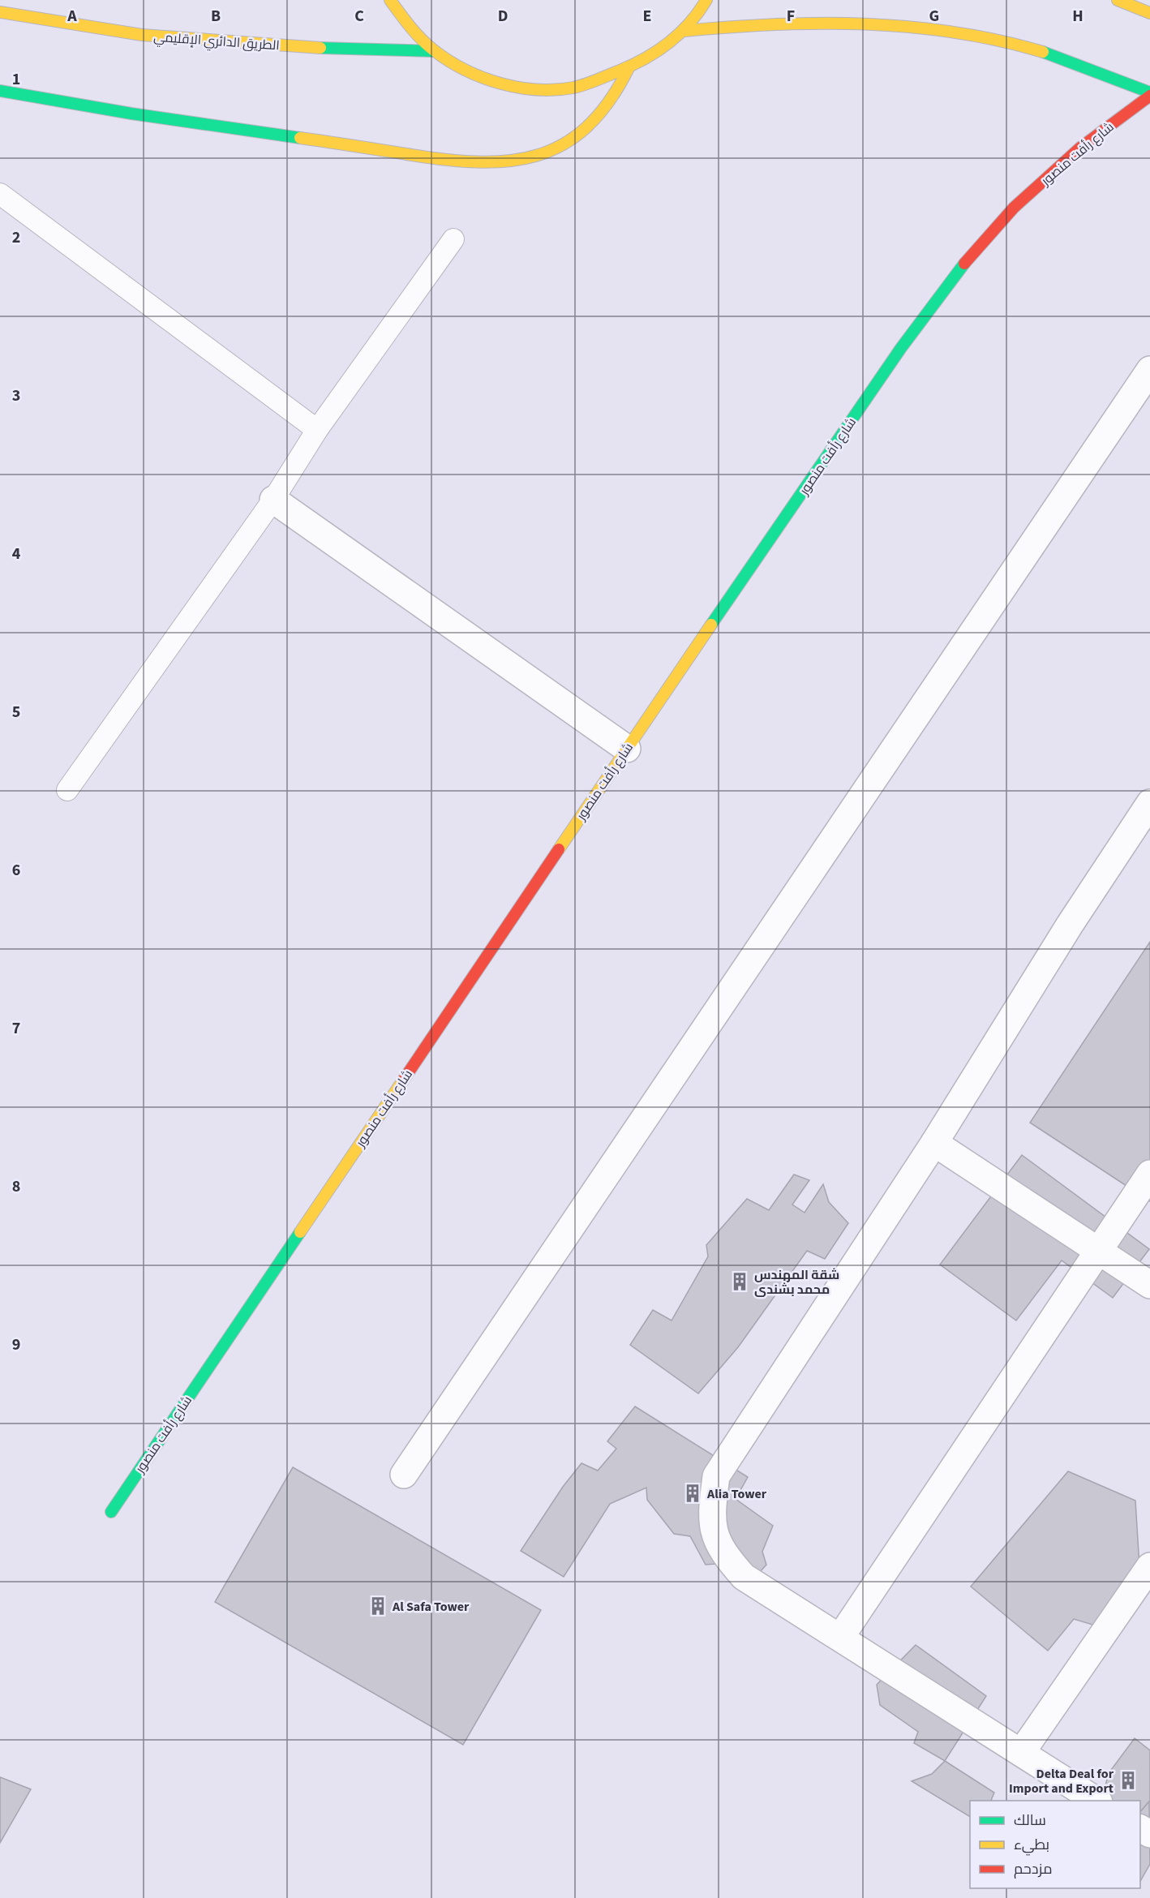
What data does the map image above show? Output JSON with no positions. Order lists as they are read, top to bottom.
{
  "streets": {
    "main road": ["الطريق الدائري الإقليمي", "شارع رأفت منصور"]
  },
  "places": {
    "building": [
      "شقة المهندس محمد بشندى",
      "Alia Tower",
      "Al Safa Tower",
      "Delta Deal for Import and Export"
    ]
  },
  "legend": ["سالك", "بطيء", "مزدحم"],
  "grid": {
    "columns": [
      "A",
      "B",
      "C",
      "D",
      "E",
      "F",
      "G",
      "H"
    ],
    "rows": [
      "1",
      "2",
      "3",
      "4",
      "5",
      "6",
      "7",
      "8",
      "9"
    ]
  }
}
